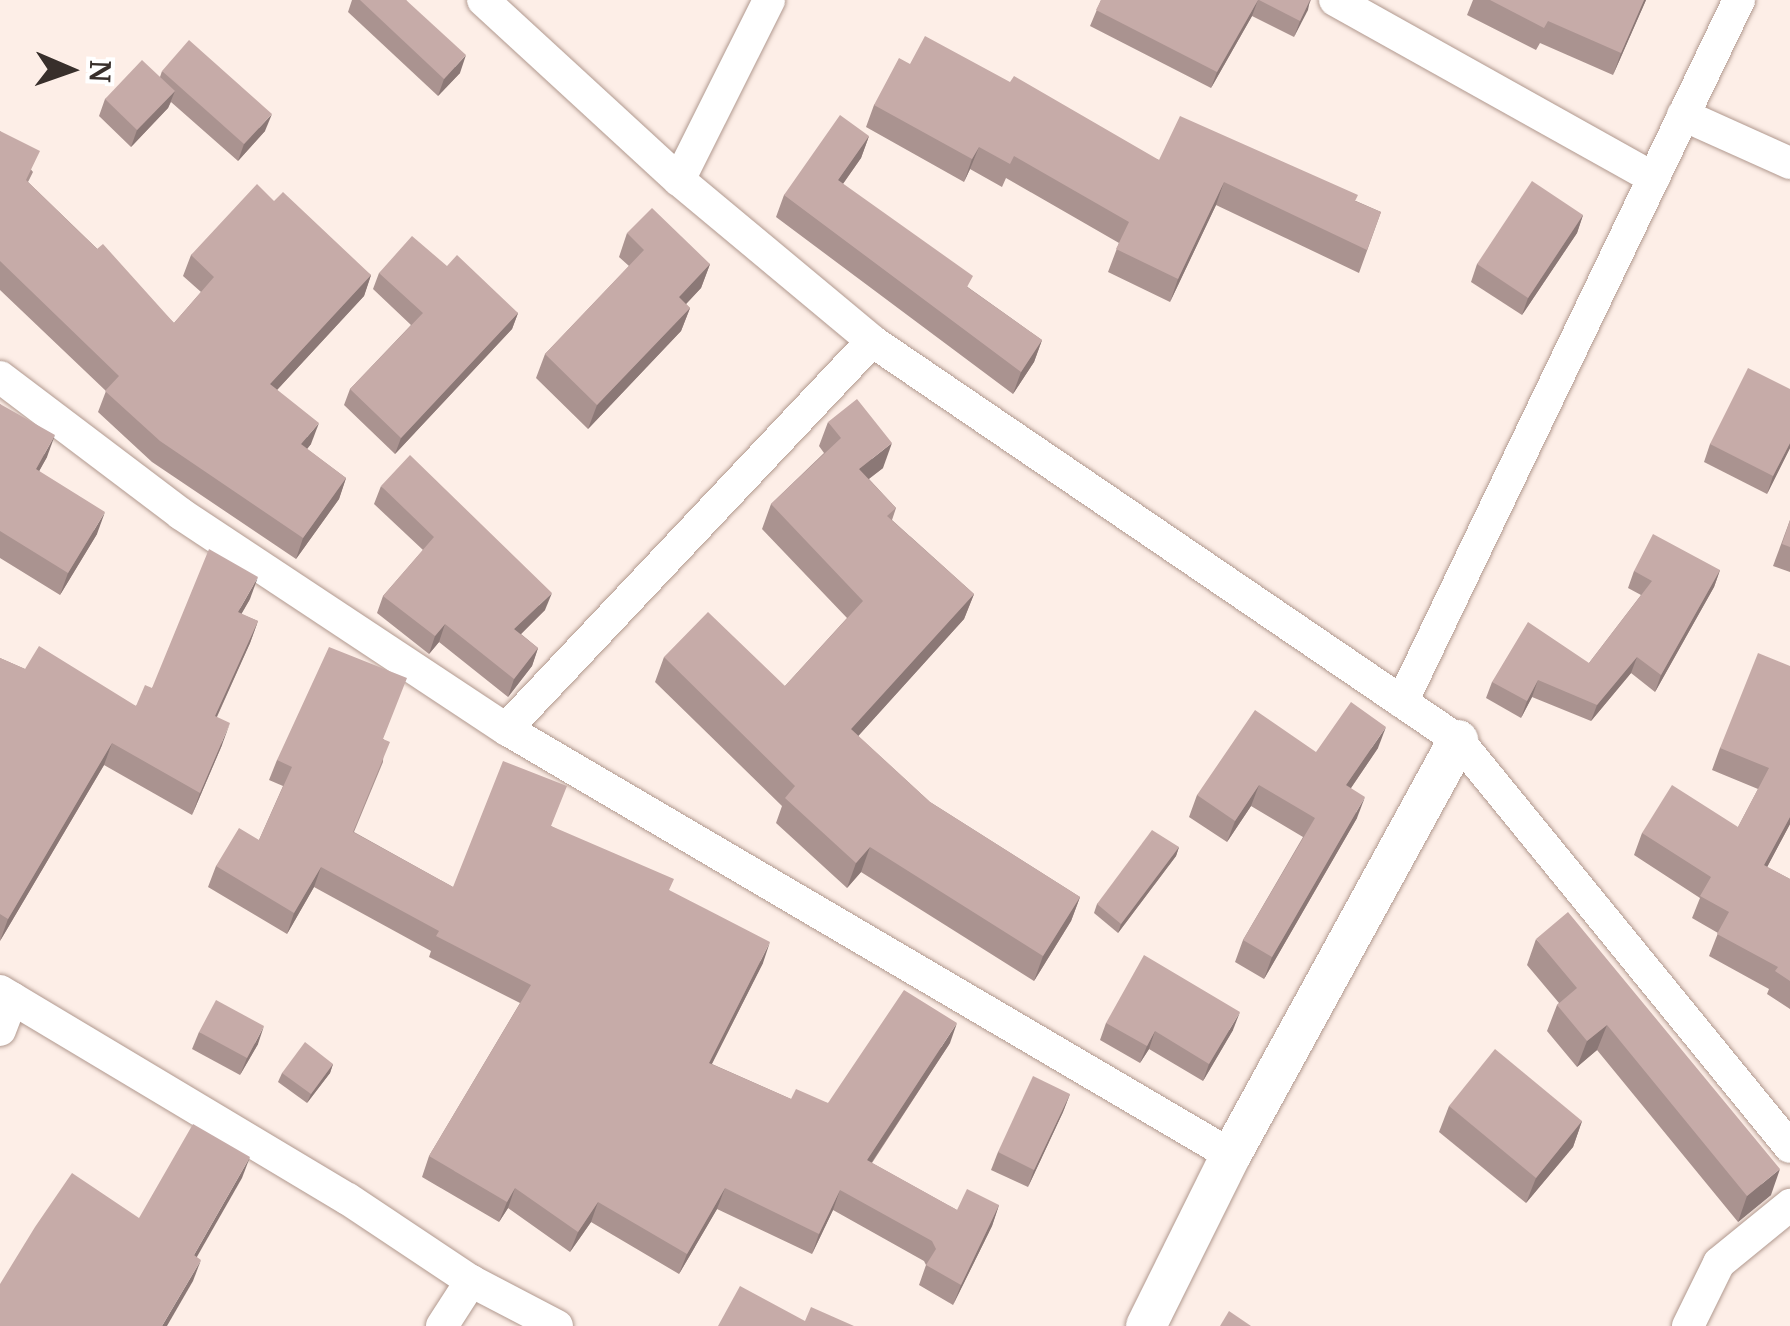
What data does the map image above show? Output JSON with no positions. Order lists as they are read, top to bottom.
{
  "north": "right"
}
